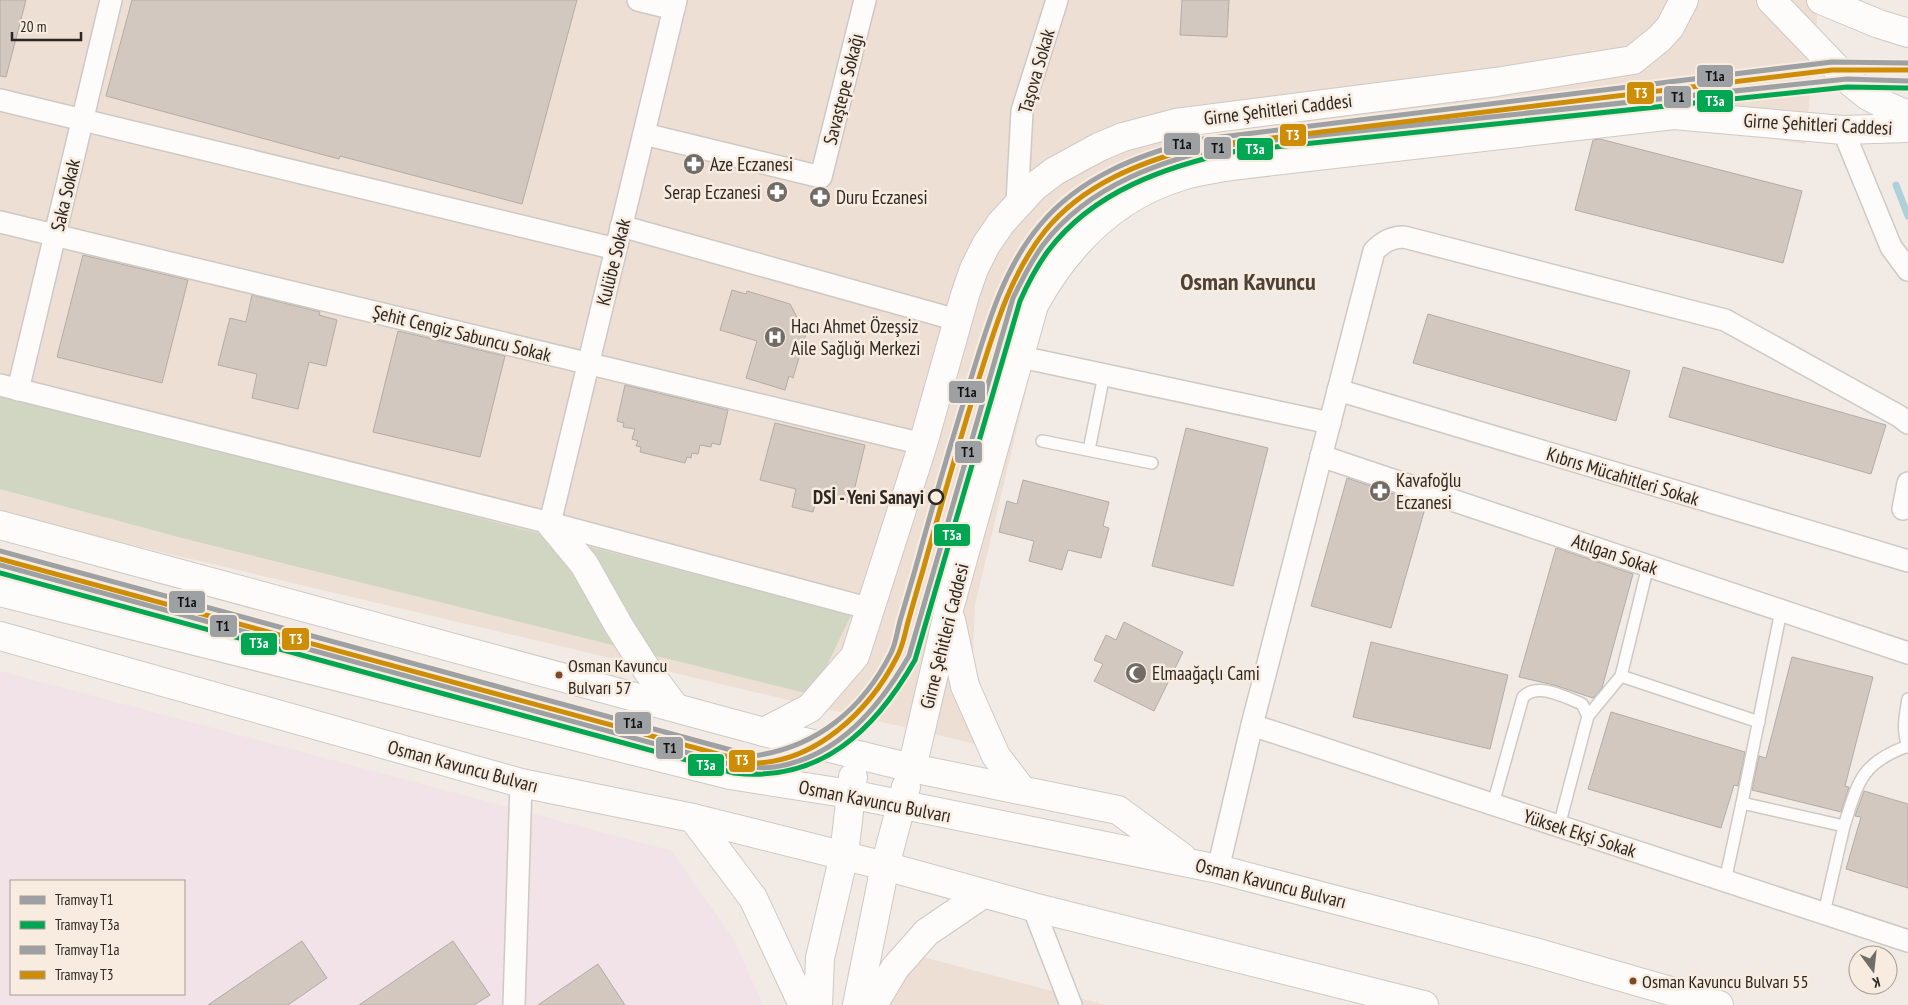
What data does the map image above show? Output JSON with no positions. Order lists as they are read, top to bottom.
{
  "streets": {
    "main road": ["Girne Şehitleri Caddesi", "Osman Kavuncu Bulvarı"],
    "street": [
      "Taşova Sokak",
      "Savaştepe Sokağı",
      "Saka Sokak",
      "Kulübe Sokak",
      "Şehit Cengiz Sabuncu Sokak",
      "Kıbrıs Mücahitleri Sokak",
      "Atılgan Sokak",
      "Yüksek Ekşi Sokak"
    ]
  },
  "crossings": [
    ["Taşova Sokak", "Girne Şehitleri Caddesi"],
    ["Savaştepe Sokağı", "Kulübe Sokak"],
    ["Girne Şehitleri Caddesi", "Şehit Cengiz Sabuncu Sokak"],
    ["Girne Şehitleri Caddesi", "Osman Kavuncu Bulvarı"],
    ["Saka Sokak", "Şehit Cengiz Sabuncu Sokak"],
    ["Kulübe Sokak", "Şehit Cengiz Sabuncu Sokak"]
  ],
  "districts": ["Osman Kavuncu"],
  "places": {
    "pharmacy": [
      "Aze Eczanesi",
      "Serap Eczanesi",
      "Duru Eczanesi",
      "Kavafoğlu Eczanesi"
    ],
    "hospital": ["Hacı Ahmet Özeşsiz Aile Sağlığı Merkezi"],
    "other": ["DSİ - Yeni Sanayi", "Osman Kavuncu Bulvarı 57", "Osman Kavuncu Bulvarı 55"],
    "mosque": ["Elmaağaçlı Cami"]
  },
  "lines": [
    "tram line T1a",
    "tram line T3",
    "tram line T1",
    "tram line T3a"
  ],
  "legend": [
    "Tramvay T1",
    "Tramvay T3a",
    "Tramvay T1a",
    "Tramvay T3"
  ],
  "scale_bar": "20 m",
  "north": "bottom"
}
